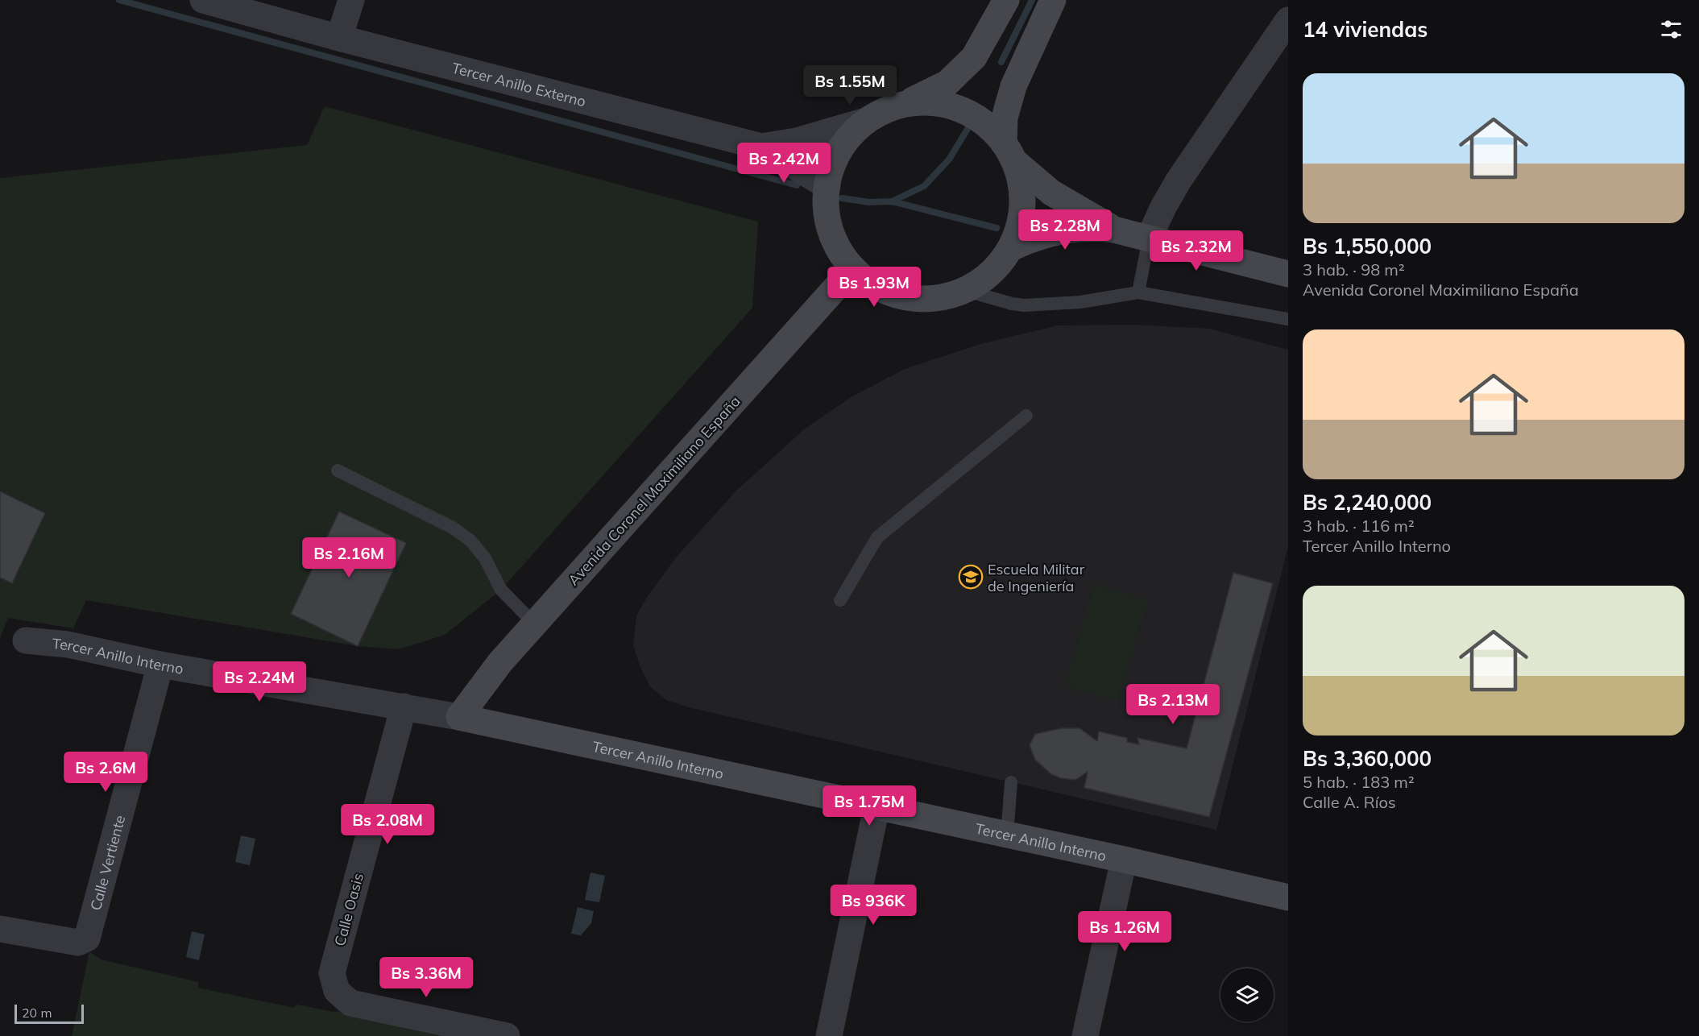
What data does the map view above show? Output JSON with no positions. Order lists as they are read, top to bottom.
{
  "streets": {
    "street": [
      "Tercer Anillo Externo",
      "Avenida Coronel Maximiliano España",
      "Tercer Anillo Interno",
      "Calle Vertiente",
      "Calle Oasis"
    ]
  },
  "crossings": [
    ["Avenida Coronel Maximiliano España", "Tercer Anillo Interno"],
    ["Tercer Anillo Interno", "Calle Vertiente"],
    ["Tercer Anillo Interno", "Calle Oasis"]
  ],
  "places": {
    "school or university": ["Escuela Militar de Ingeniería"]
  },
  "scale_bar": "20 m",
  "page": {
    "heading": "14 viviendas",
    "list": [
      {
        "name": "Bs 1,550,000",
        "note": "3 hab. · 98 m² · Avenida Coronel Maximiliano España"
      },
      {
        "name": "Bs 2,240,000",
        "note": "3 hab. · 116 m² · Tercer Anillo Interno"
      },
      {
        "name": "Bs 3,360,000",
        "note": "5 hab. · 183 m² · Calle A. Ríos"
      }
    ],
    "price": [
      "Bs 1.55M",
      "Bs 2.42M",
      "Bs 2.28M",
      "Bs 2.32M",
      "Bs 1.93M",
      "Bs 2.16M",
      "Bs 2.24M",
      "Bs 2.13M",
      "Bs 2.6M",
      "Bs 1.75M",
      "Bs 2.08M",
      "Bs 936K",
      "Bs 1.26M",
      "Bs 3.36M"
    ],
    "scale": "20 m"
  }
}
